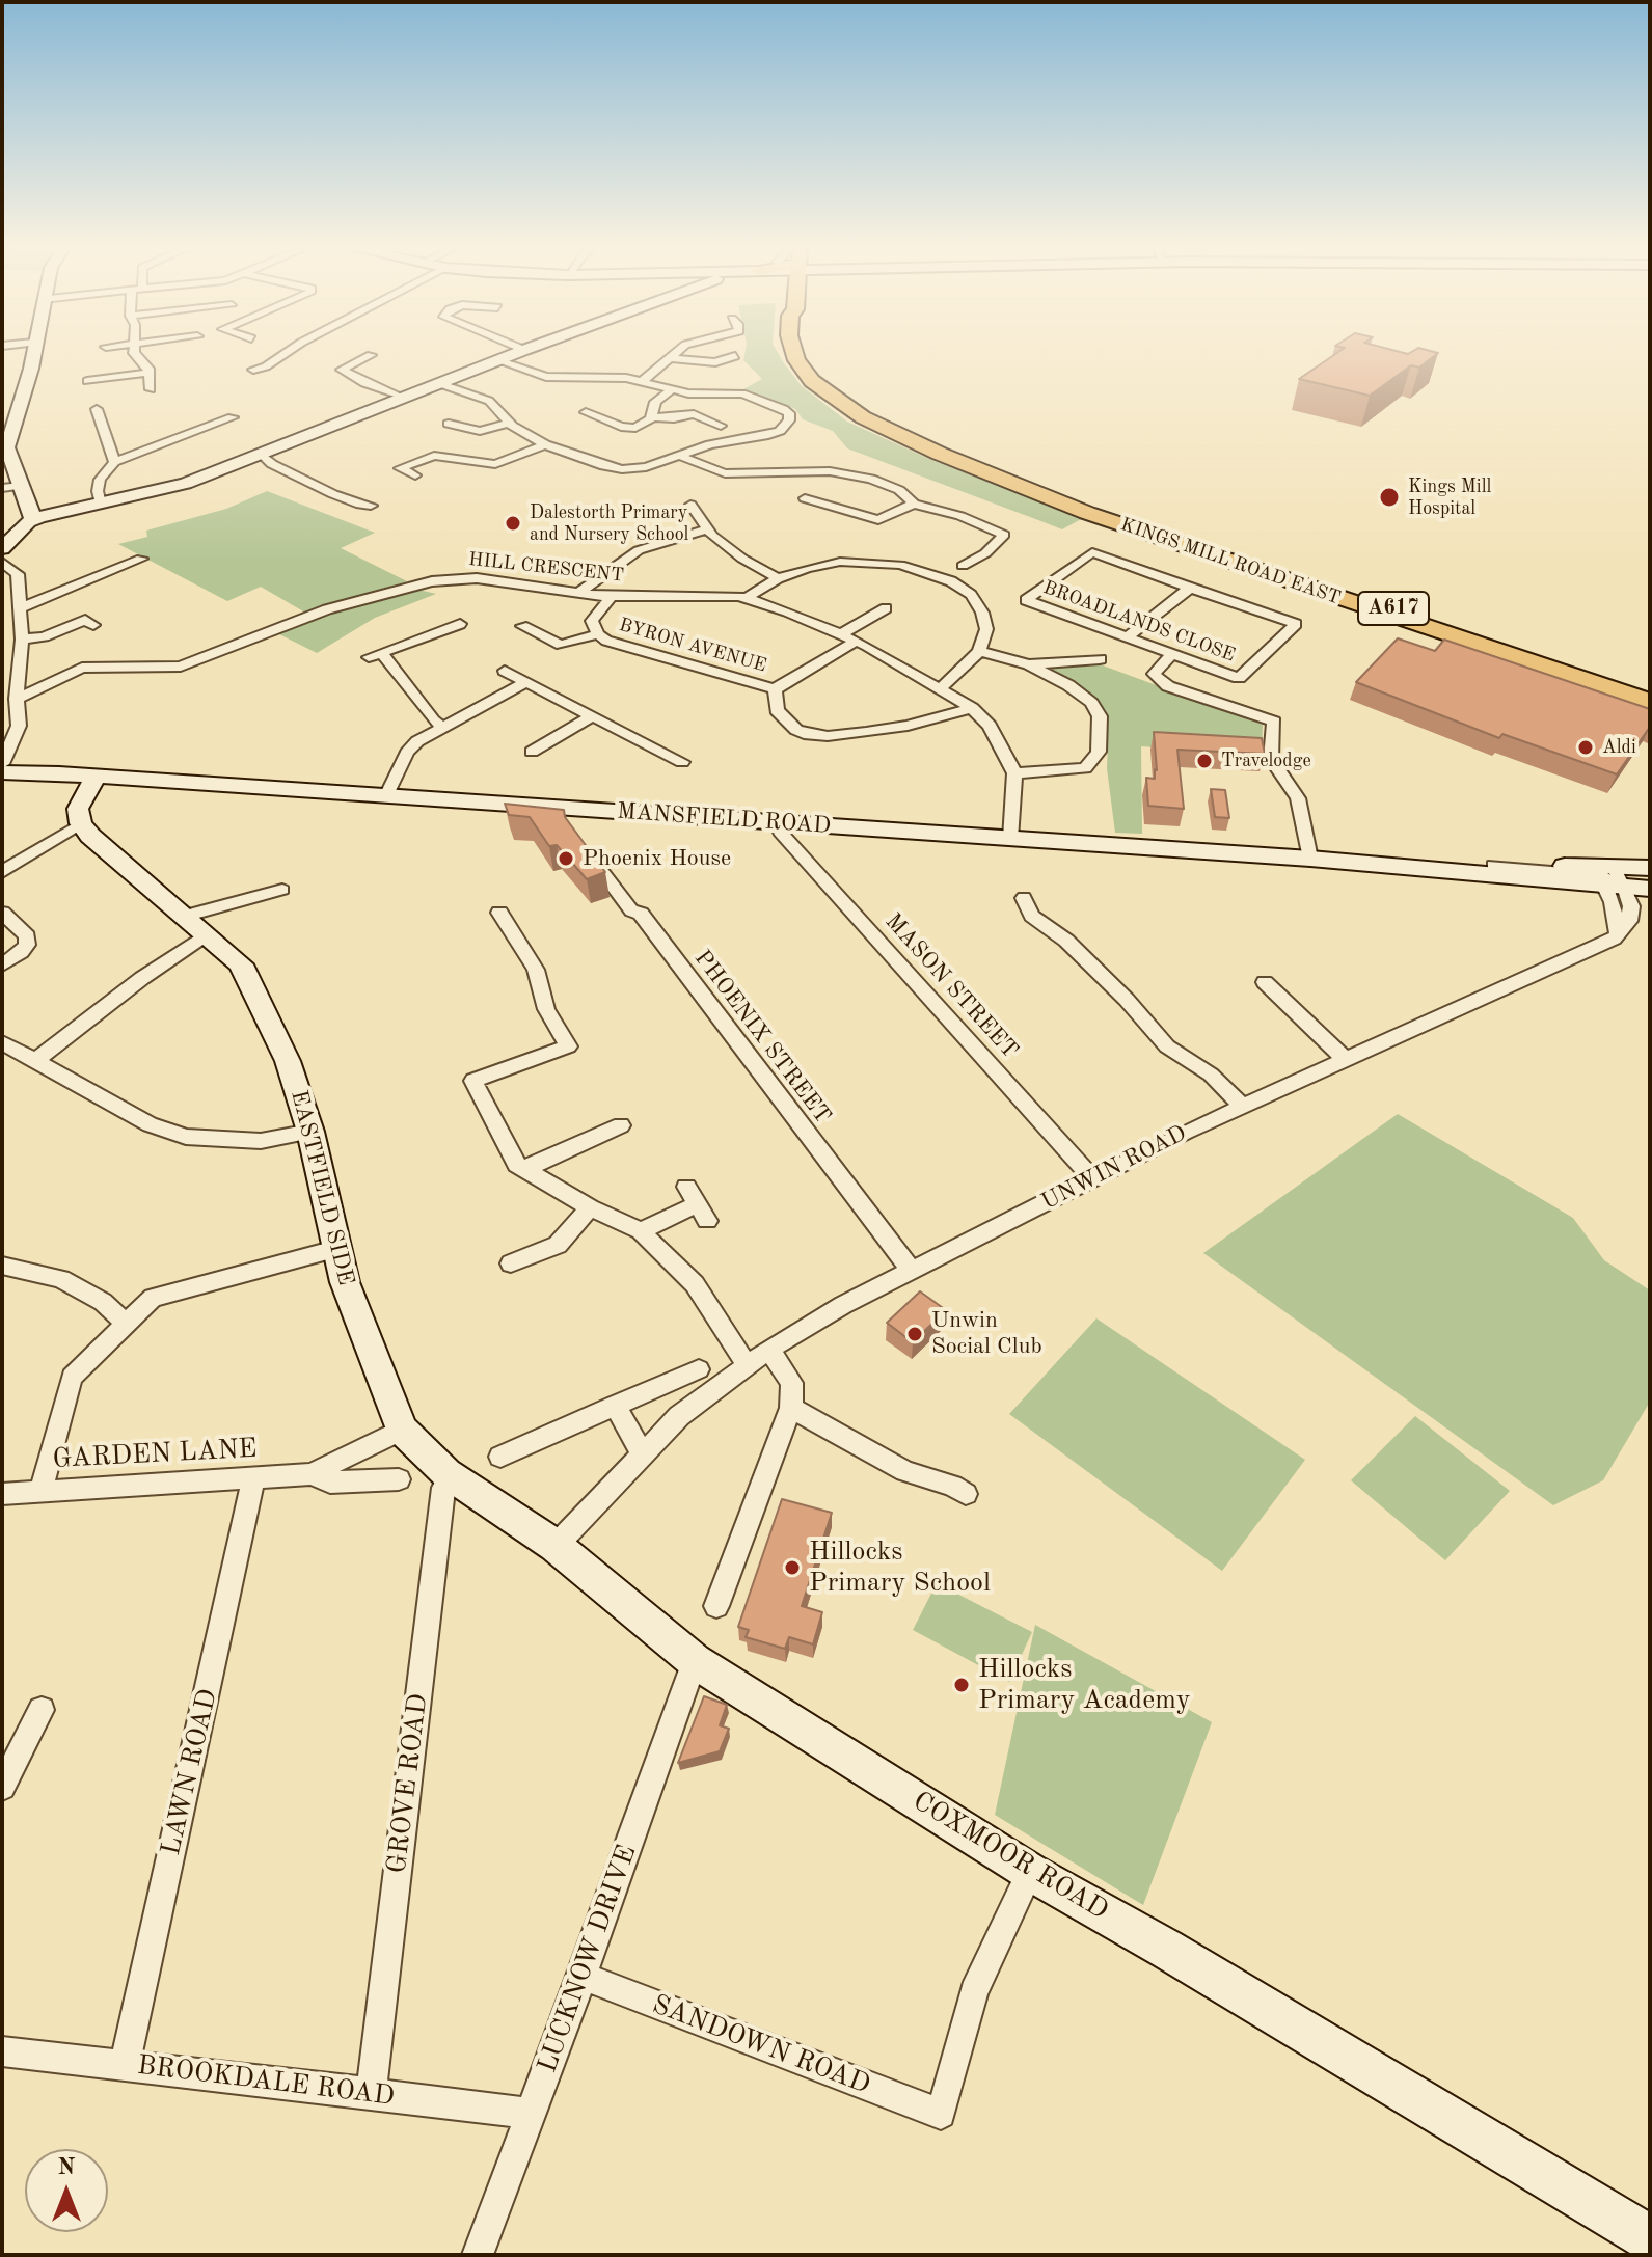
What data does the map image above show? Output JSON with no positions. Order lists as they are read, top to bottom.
{
  "streets": {
    "highway": ["KINGS MILL ROAD EAST", "A617"],
    "street": [
      "HILL CRESCENT",
      "BROADLANDS CLOSE",
      "BYRON AVENUE",
      "MANSFIELD ROAD",
      "MASON STREET",
      "PHOENIX STREET",
      "UNWIN ROAD",
      "EASTFIELD SIDE",
      "GARDEN LANE",
      "LAWN ROAD",
      "GROVE ROAD",
      "COXMOOR ROAD",
      "LUCKNOW DRIVE",
      "SANDOWN ROAD",
      "BROOKDALE ROAD"
    ]
  },
  "crossings": [
    ["HILL CRESCENT", "BYRON AVENUE"],
    ["MANSFIELD ROAD", "MASON STREET"],
    ["MANSFIELD ROAD", "UNWIN ROAD"],
    ["MASON STREET", "UNWIN ROAD"],
    ["PHOENIX STREET", "UNWIN ROAD"],
    ["UNWIN ROAD", "COXMOOR ROAD"],
    ["EASTFIELD SIDE", "GARDEN LANE"],
    ["EASTFIELD SIDE", "COXMOOR ROAD"],
    ["GARDEN LANE", "LAWN ROAD"],
    ["GARDEN LANE", "COXMOOR ROAD"],
    ["LAWN ROAD", "BROOKDALE ROAD"],
    ["GROVE ROAD", "COXMOOR ROAD"],
    ["GROVE ROAD", "BROOKDALE ROAD"],
    ["COXMOOR ROAD", "LUCKNOW DRIVE"],
    ["COXMOOR ROAD", "SANDOWN ROAD"],
    ["LUCKNOW DRIVE", "SANDOWN ROAD"],
    ["LUCKNOW DRIVE", "BROOKDALE ROAD"]
  ],
  "places": [
    "Kings Mill Hospital",
    "Dalestorth Primary and Nursery School",
    "Aldi",
    "Travelodge",
    "Phoenix House",
    "Unwin Social Club",
    "Hillocks Primary School",
    "Hillocks Primary Academy"
  ],
  "north": "top"
}
